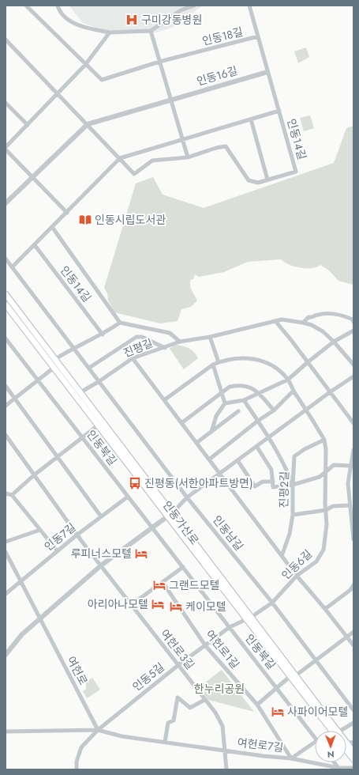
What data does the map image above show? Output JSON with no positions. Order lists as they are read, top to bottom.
{
  "streets": {
    "main road": ["인동가산로"],
    "street": [
      "인동18길",
      "인동16길",
      "인동14길",
      "진평길",
      "인동북길",
      "진평2길",
      "인동남길",
      "인동7길",
      "인동6길",
      "여헌로3길",
      "여헌로1길",
      "여헌로",
      "인동5길",
      "여헌로7길"
    ]
  },
  "crossings": [
    ["인동14길", "인동남길"],
    ["진평길", "인동가산로"],
    ["진평길", "인동남길"],
    ["인동북길", "인동7길"],
    ["인동북길", "인동5길"],
    ["진평2길", "인동6길"],
    ["인동가산로", "인동6길"],
    ["인동가산로", "인동5길"],
    ["인동남길", "인동6길"],
    ["인동7길", "여헌로"],
    ["인동6길", "인동5길"],
    ["여헌로3길", "인동5길"],
    ["여헌로3길", "여헌로7길"],
    ["여헌로1길", "인동5길"],
    ["여헌로1길", "여헌로7길"],
    ["여헌로", "인동5길"],
    ["여헌로", "여헌로7길"],
    ["인동5길", "여헌로7길"]
  ],
  "parks": ["한누리공원"],
  "places": {
    "hospital": ["구미강동병원"],
    "library": ["인동시립도서관"],
    "bus stop": ["진평동(서한아파트방면)"],
    "hotel": [
      "루피너스모텔",
      "그랜드모텔",
      "아리아나모텔",
      "케이모텔",
      "사파이어모텔"
    ]
  },
  "north": "bottom"
}
